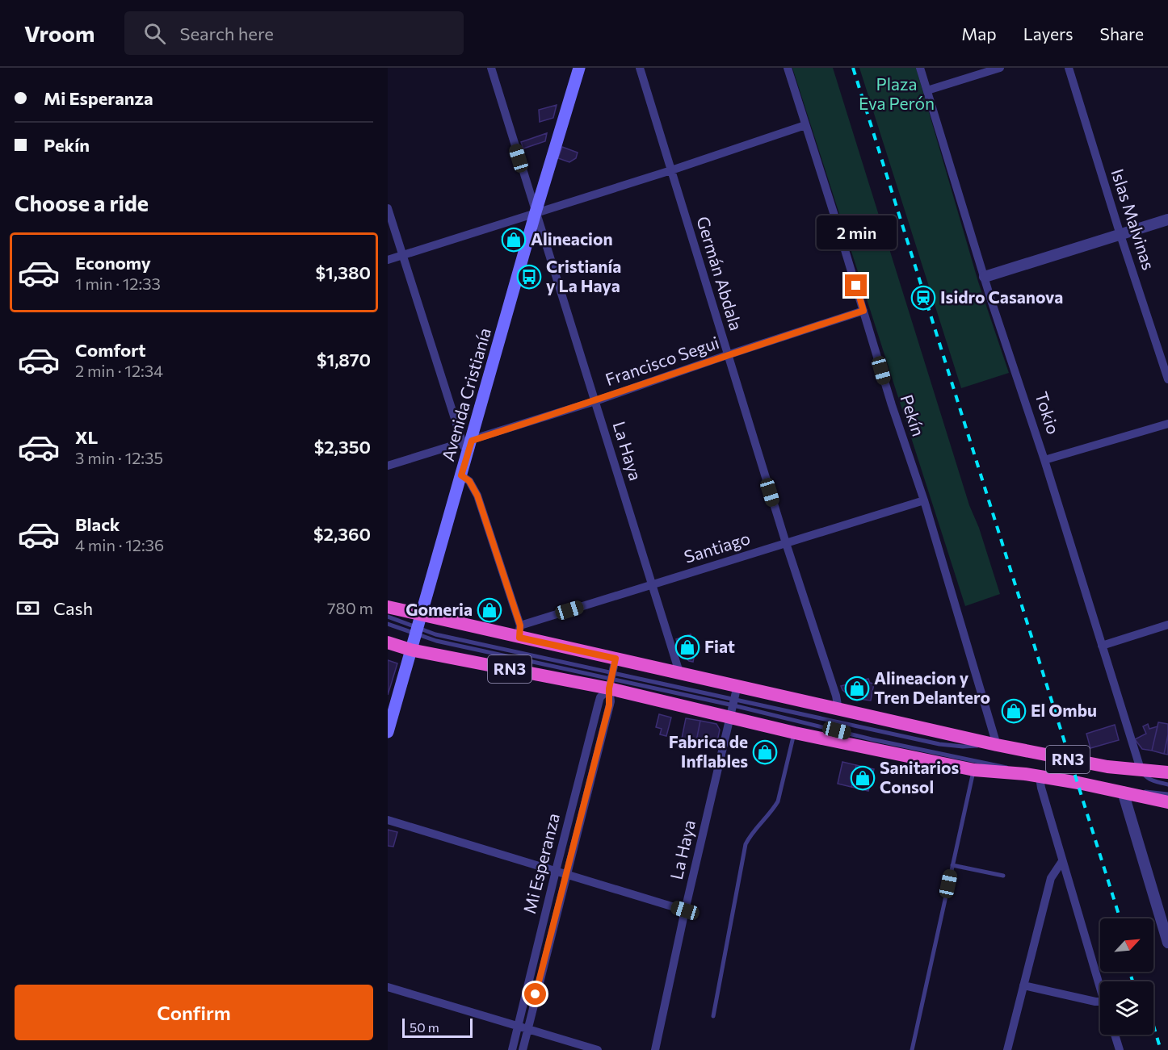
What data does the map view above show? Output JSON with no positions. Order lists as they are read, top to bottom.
{
  "streets": {
    "highway": ["RN3"],
    "main road": ["Avenida Cristianía"],
    "street": [
      "Islas Malvinas",
      "Germán Abdala",
      "Francisco Segui",
      "Tokio",
      "Pekín",
      "La Haya",
      "Santiago",
      "Mi Esperanza"
    ]
  },
  "crossings": [
    ["Germán Abdala", "Francisco Segui"],
    ["Germán Abdala", "Santiago"],
    ["Germán Abdala", "RN3"],
    ["Francisco Segui", "Avenida Cristianía"],
    ["Francisco Segui", "Pekín"],
    ["Francisco Segui", "La Haya"],
    ["Avenida Cristianía", "La Haya"],
    ["Avenida Cristianía", "RN3"],
    ["Tokio", "RN3"],
    ["Pekín", "Santiago"],
    ["Pekín", "RN3"],
    ["La Haya", "Santiago"],
    ["La Haya", "RN3"],
    ["Santiago", "RN3"],
    ["RN3", "Mi Esperanza"]
  ],
  "parks": ["Plaza Eva Perón"],
  "places": {
    "shop": [
      "Alineacion",
      "Gomeria",
      "Fiat",
      "Alineacion y Tren Delantero",
      "El Ombu",
      "Fabrica de Inflables",
      "Sanitarios Consol"
    ],
    "bus stop": ["Cristianía y La Haya"],
    "station": ["Isidro Casanova"]
  },
  "scale_bar": "50 m",
  "north": "top right",
  "page": {
    "header": "Vroom",
    "search": "Search here",
    "nav": ["Map", "Layers", "Share"],
    "banner": ["Mi Esperanza", "Pekín"],
    "heading": "Choose a ride",
    "bubble": "2 min",
    "list": [
      {
        "name": "Economy",
        "note": "1 min · 12:33",
        "value": "$1,380"
      },
      {
        "name": "Comfort",
        "note": "2 min · 12:34",
        "value": "$1,870"
      },
      {
        "name": "XL",
        "note": "3 min · 12:35",
        "value": "$2,350"
      },
      {
        "name": "Black",
        "note": "4 min · 12:36",
        "value": "$2,360"
      }
    ],
    "pay": ["Cash", "780 m"],
    "buttons": "Confirm",
    "scale": "50 m"
  }
}
